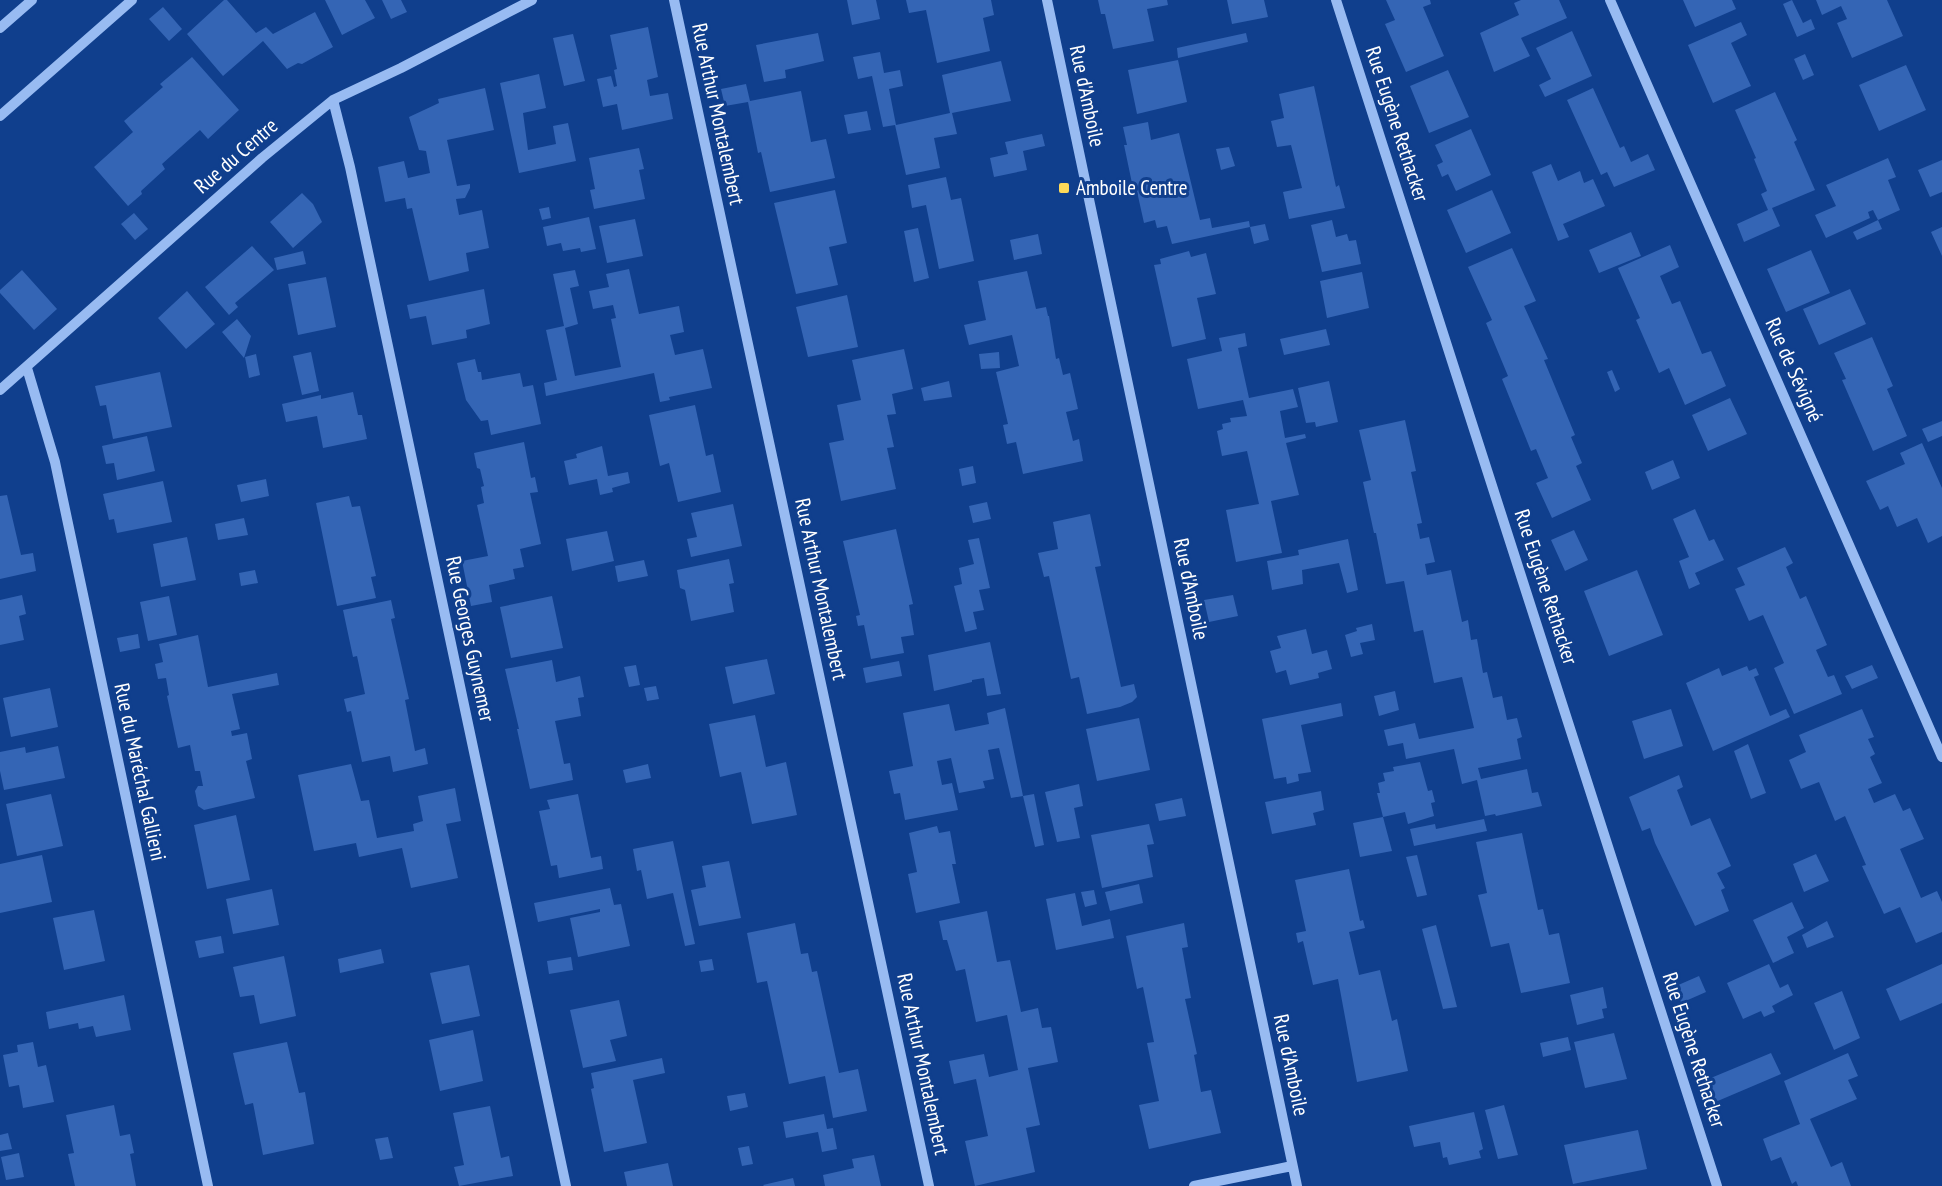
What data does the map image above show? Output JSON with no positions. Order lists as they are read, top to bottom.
{
  "streets": {
    "street": [
      "Rue d'Amboile",
      "Rue Arthur Montalembert",
      "Rue Eugène Rethacker",
      "Rue du Centre",
      "Rue de Sévigné",
      "Rue Georges Guynemer",
      "Rue du Maréchal Gallieni"
    ]
  },
  "crossings": [
    ["Rue du Centre", "Rue Georges Guynemer"],
    ["Rue du Centre", "Rue du Maréchal Gallieni"]
  ],
  "places": {
    "transit": ["Amboile Centre"]
  }
}
